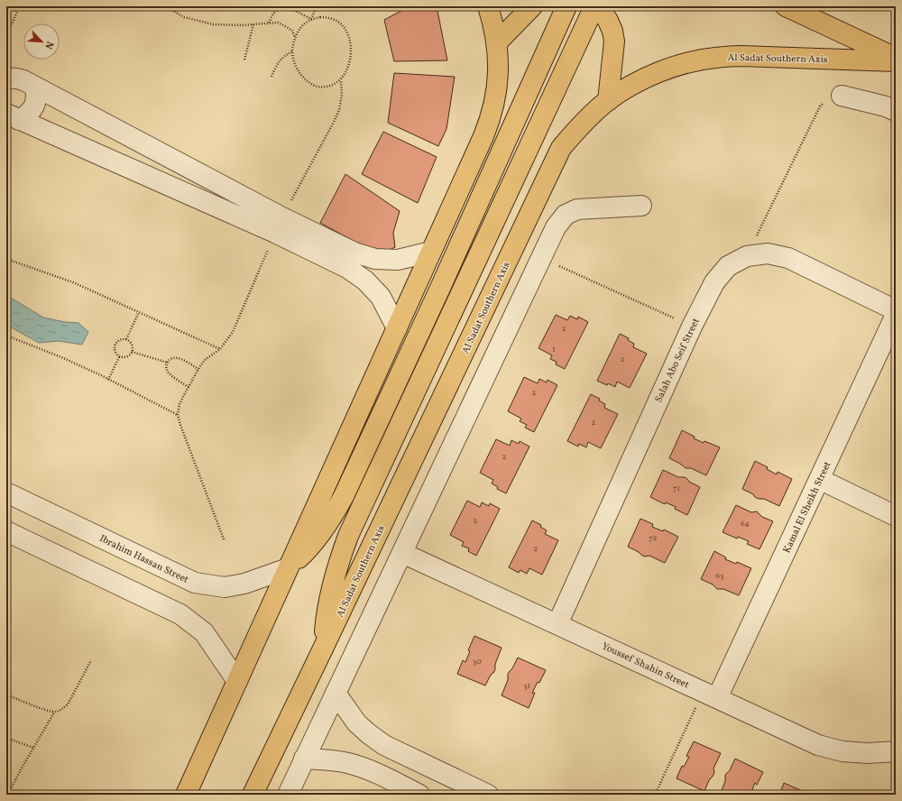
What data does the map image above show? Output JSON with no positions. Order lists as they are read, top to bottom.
{
  "streets": {
    "main road": ["Al Sadat Southern Axis"],
    "street": [
      "Salah Abo Seif Street",
      "Kamal El Sheikh Street",
      "Ibrahim Hassan Street",
      "Youssef Shahin Street"
    ]
  },
  "crossings": [
    ["Salah Abo Seif Street", "Youssef Shahin Street"],
    ["Kamal El Sheikh Street", "Youssef Shahin Street"]
  ],
  "house_numbers": [
    "2",
    "1",
    "2",
    "2",
    "2",
    "2",
    "71",
    "2",
    "64",
    "72",
    "2",
    "63",
    "30",
    "31"
  ],
  "north": "bottom right"
}
